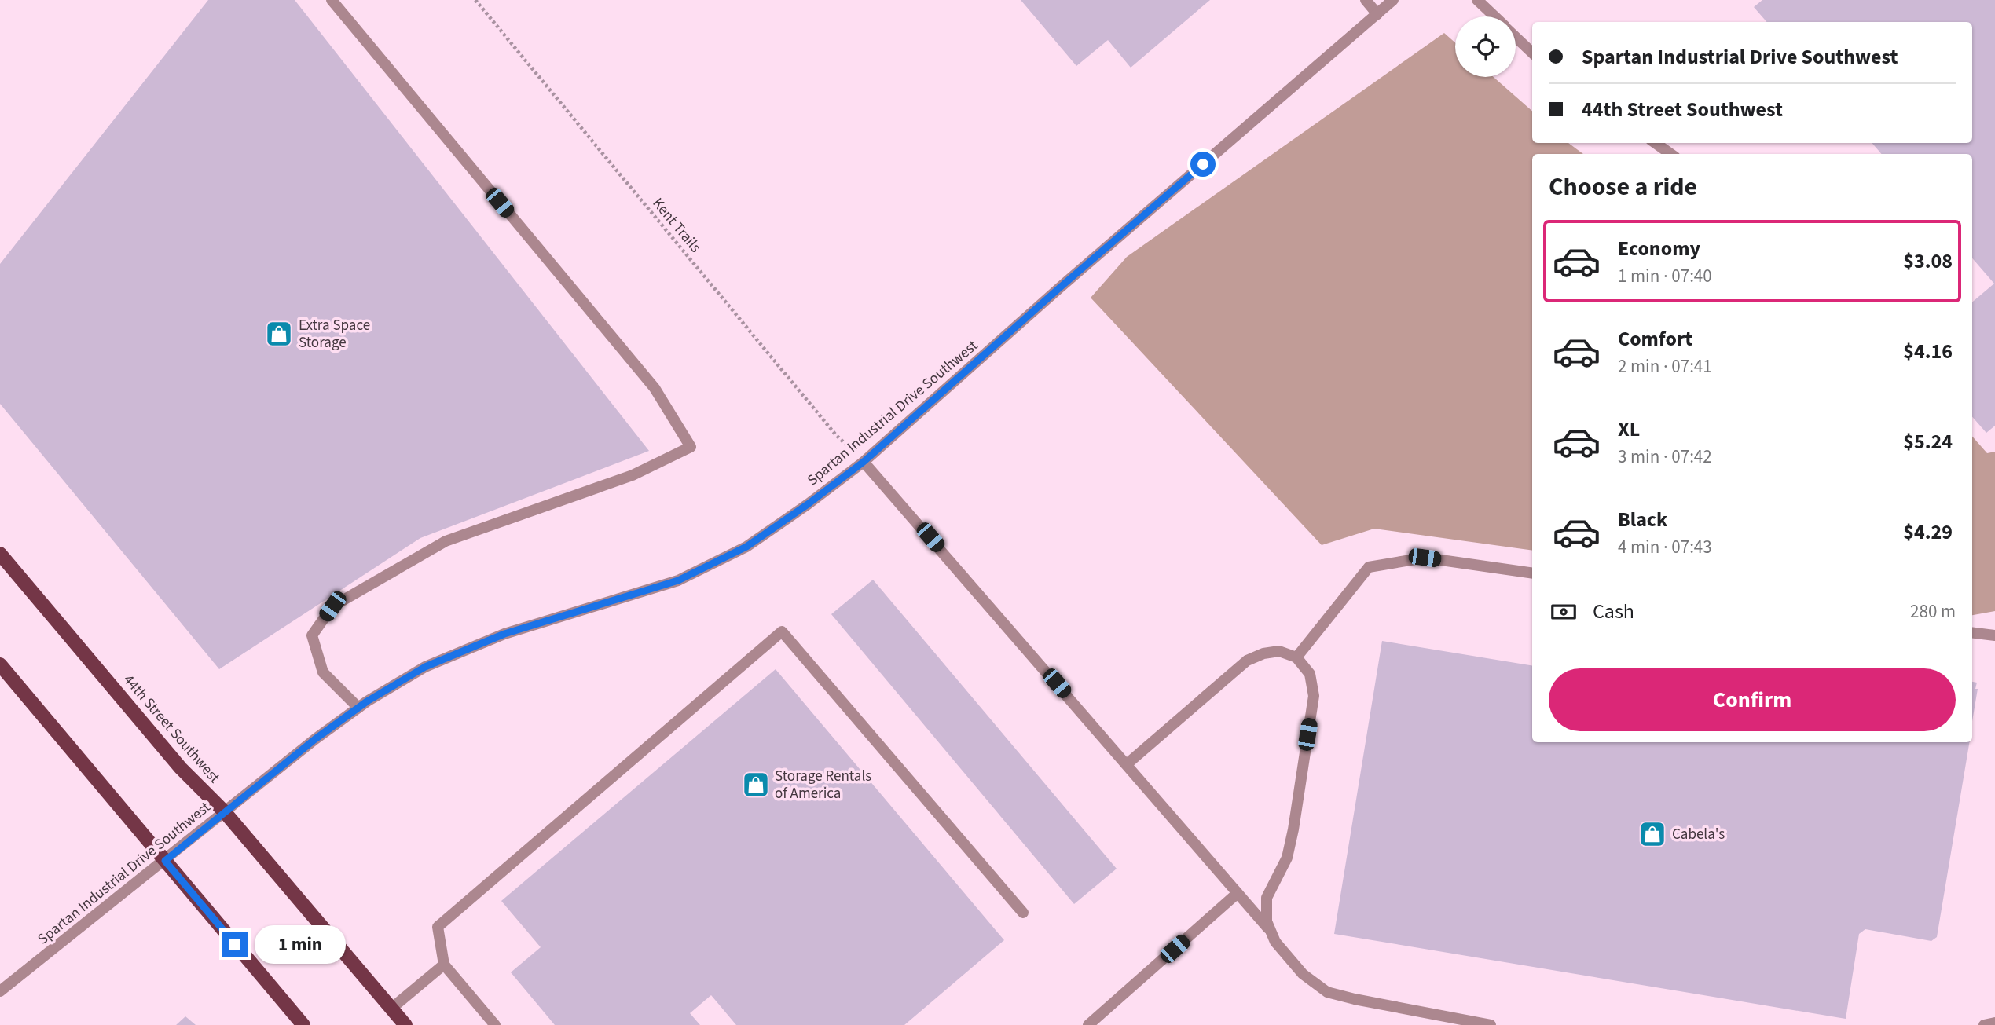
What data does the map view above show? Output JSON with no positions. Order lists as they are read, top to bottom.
{
  "streets": {
    "main road": ["44th Street Southwest"],
    "street": ["Spartan Industrial Drive Southwest"],
    "path": ["Kent Trails"]
  },
  "crossings": [
    ["Kent Trails", "Spartan Industrial Drive Southwest"],
    ["Spartan Industrial Drive Southwest", "44th Street Southwest"]
  ],
  "places": {
    "shop": ["Extra Space Storage", "Storage Rentals of America", "Cabela's"]
  },
  "page": {
    "banner": ["Spartan Industrial Drive Southwest", "44th Street Southwest"],
    "heading": "Choose a ride",
    "list": [
      {
        "name": "Economy",
        "note": "1 min · 07:40",
        "value": "$3.08"
      },
      {
        "name": "Comfort",
        "note": "2 min · 07:41",
        "value": "$4.16"
      },
      {
        "name": "XL",
        "note": "3 min · 07:42",
        "value": "$5.24"
      },
      {
        "name": "Black",
        "note": "4 min · 07:43",
        "value": "$4.29"
      }
    ],
    "pay": ["Cash", "280 m"],
    "buttons": "Confirm",
    "bubble": "1 min"
  }
}
